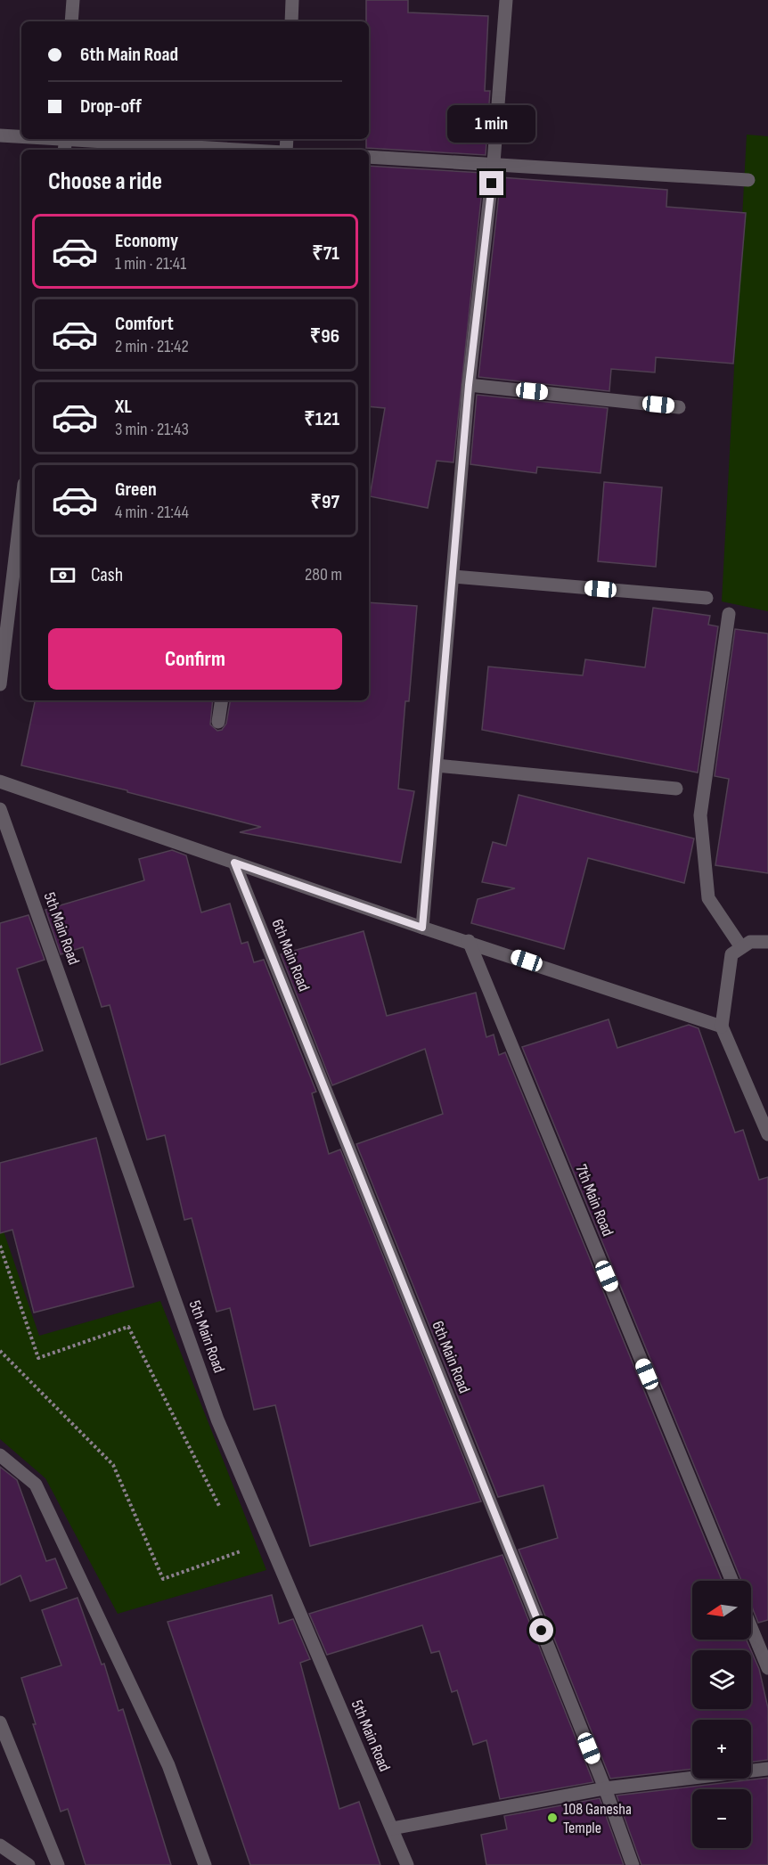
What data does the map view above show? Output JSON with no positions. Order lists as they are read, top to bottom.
{
  "streets": {
    "street": ["5th Main Road", "6th Main Road", "7th Main Road"]
  },
  "places": ["108 Ganesha Temple"],
  "north": "left",
  "page": {
    "banner": ["6th Main Road", "Drop-off"],
    "bubble": "1 min",
    "heading": "Choose a ride",
    "list": [
      {
        "name": "Economy",
        "note": "1 min · 21:41",
        "value": "₹71"
      },
      {
        "name": "Comfort",
        "note": "2 min · 21:42",
        "value": "₹96"
      },
      {
        "name": "XL",
        "note": "3 min · 21:43",
        "value": "₹121"
      },
      {
        "name": "Green",
        "note": "4 min · 21:44",
        "value": "₹97"
      }
    ],
    "pay": ["Cash", "280 m"],
    "buttons": "Confirm",
    "map_buttons": ["+", "−"]
  }
}
